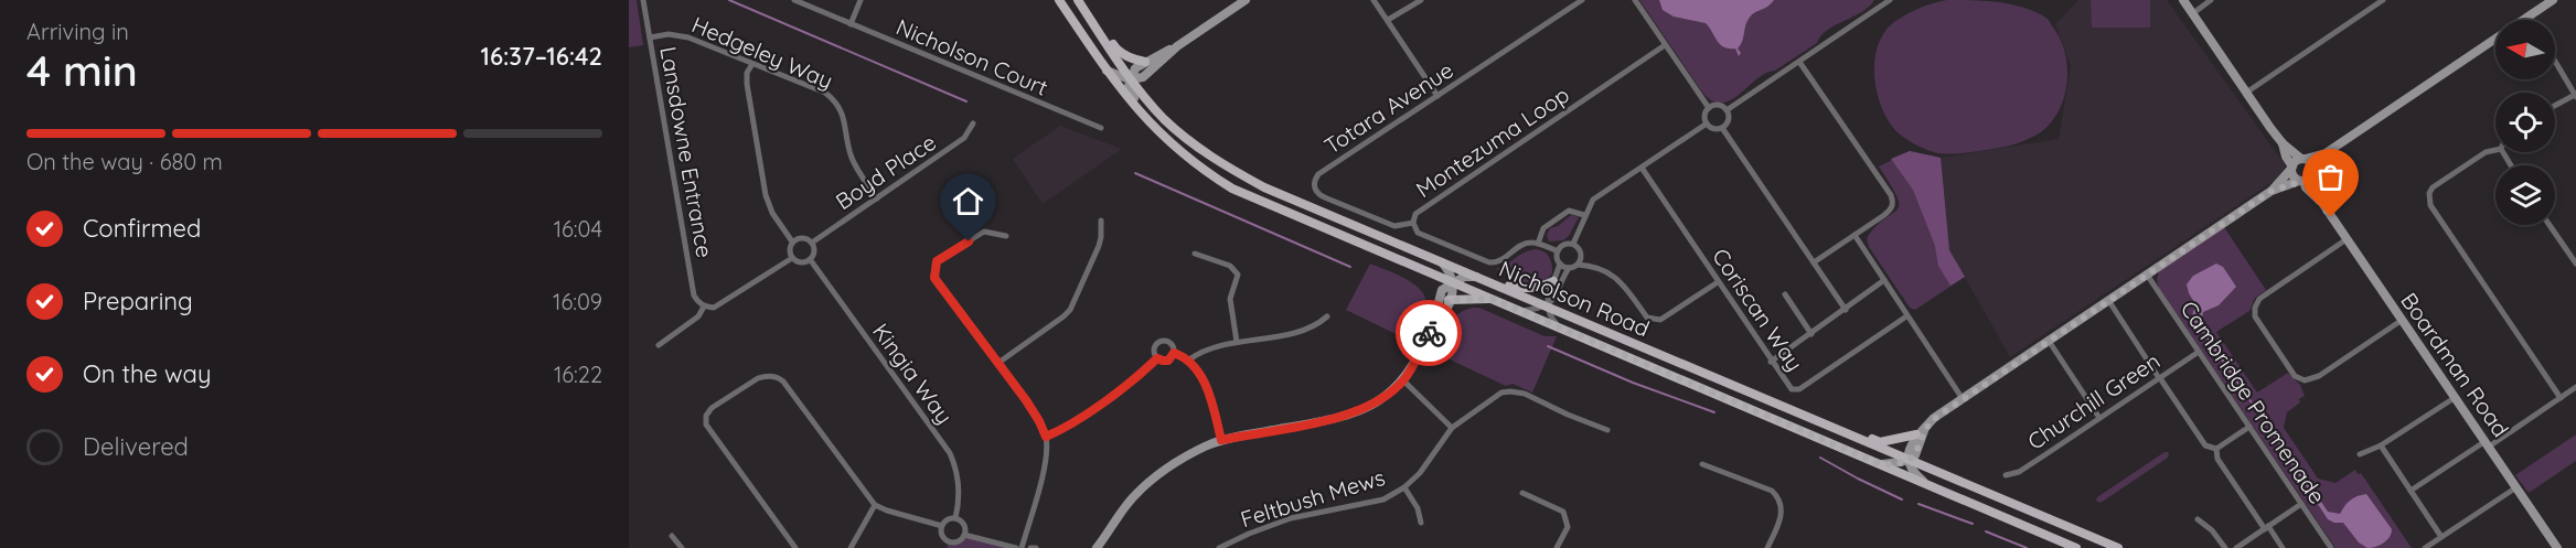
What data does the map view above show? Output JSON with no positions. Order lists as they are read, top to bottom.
{
  "streets": {
    "main road": ["Nicholson Road"],
    "street": [
      "Hedgeley Way",
      "Nicholson Court",
      "Totara Avenue",
      "Montezuma Loop",
      "Lansdowne Entrance",
      "Boyd Place",
      "Coriscan Way",
      "Boardman Road",
      "Kingia Way",
      "Churchill Green",
      "Cambridge Promenade",
      "Feltbush Mews"
    ]
  },
  "crossings": [
    ["Hedgeley Way", "Lansdowne Entrance"],
    ["Hedgeley Way", "Boyd Place"],
    ["Totara Avenue", "Montezuma Loop"],
    ["Boyd Place", "Kingia Way"],
    ["Churchill Green", "Cambridge Promenade"]
  ],
  "north": "left",
  "page": {
    "heading": ["4 min", "Arriving in", "16:37–16:42"],
    "bar": "On the way · 680 m",
    "list": [
      ["Confirmed", "16:04"],
      ["Preparing", "16:09"],
      ["On the way", "16:22"],
      "Delivered"
    ]
  }
}
